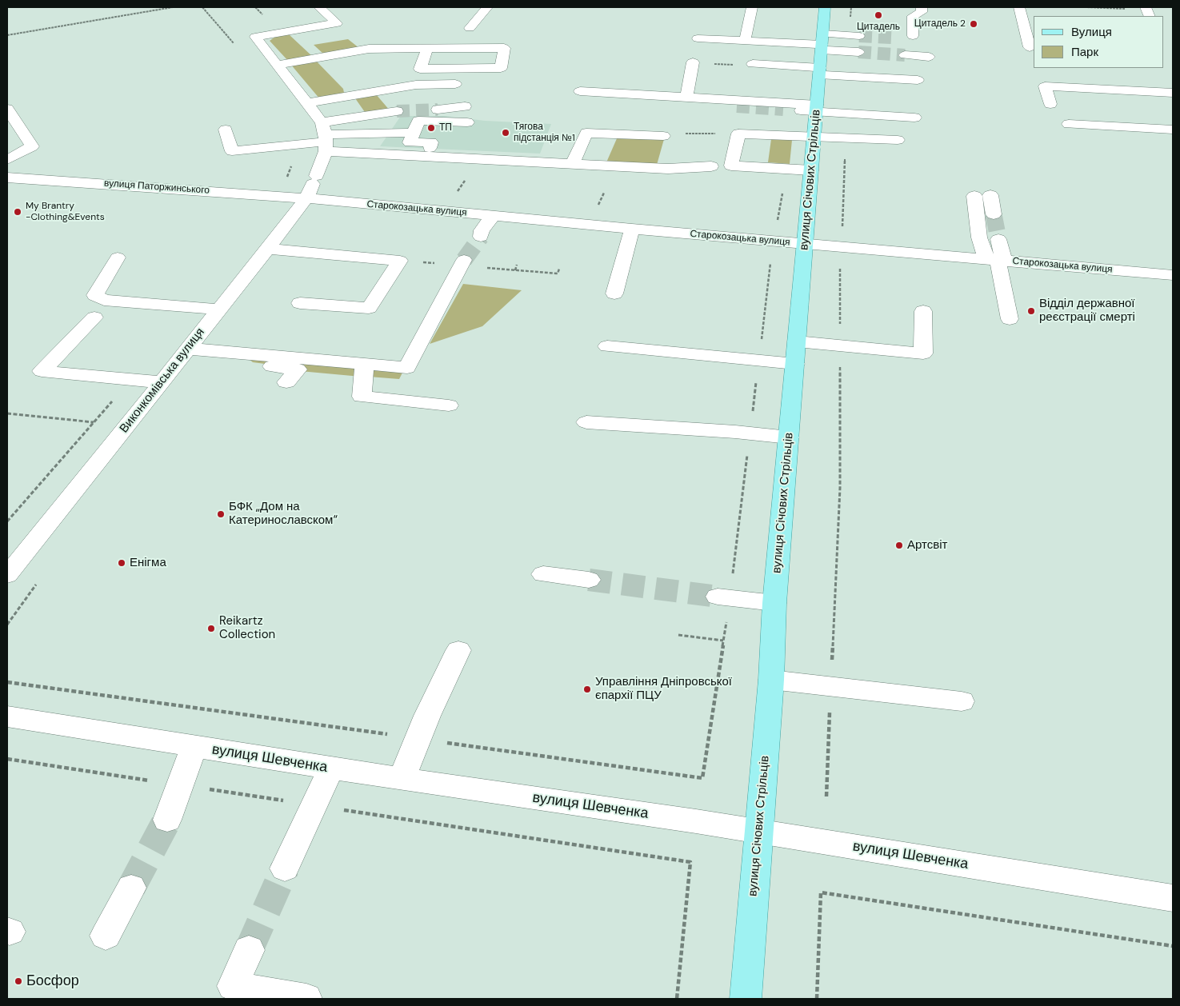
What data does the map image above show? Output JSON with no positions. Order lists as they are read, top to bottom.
{
  "streets": {
    "main road": ["вулиця Січових Стрільців"],
    "street": [
      "вулиця Паторжинського",
      "Старокозацька вулиця",
      "Виконкомівська вулиця",
      "вулиця Шевченка"
    ]
  },
  "crossings": [
    ["вулиця Січових Стрільців", "Старокозацька вулиця"],
    ["вулиця Січових Стрільців", "вулиця Шевченка"],
    ["вулиця Паторжинського", "Старокозацька вулиця"],
    ["вулиця Паторжинського", "Виконкомівська вулиця"],
    ["Старокозацька вулиця", "Виконкомівська вулиця"]
  ],
  "places": [
    "Цитадель",
    "Цитадель 2",
    "ТП",
    "Тягова підстанція №1",
    "My Brantry -Clothing&Events",
    "Відділ державної реєстрації смерті",
    "БФК „Дом на Катеринославском“",
    "Артсвіт",
    "Енігма",
    "Reikartz Collection",
    "Управління Дніпровської єпархії ПЦУ",
    "Босфор"
  ],
  "legend": ["Вулиця", "Парк"]
}
